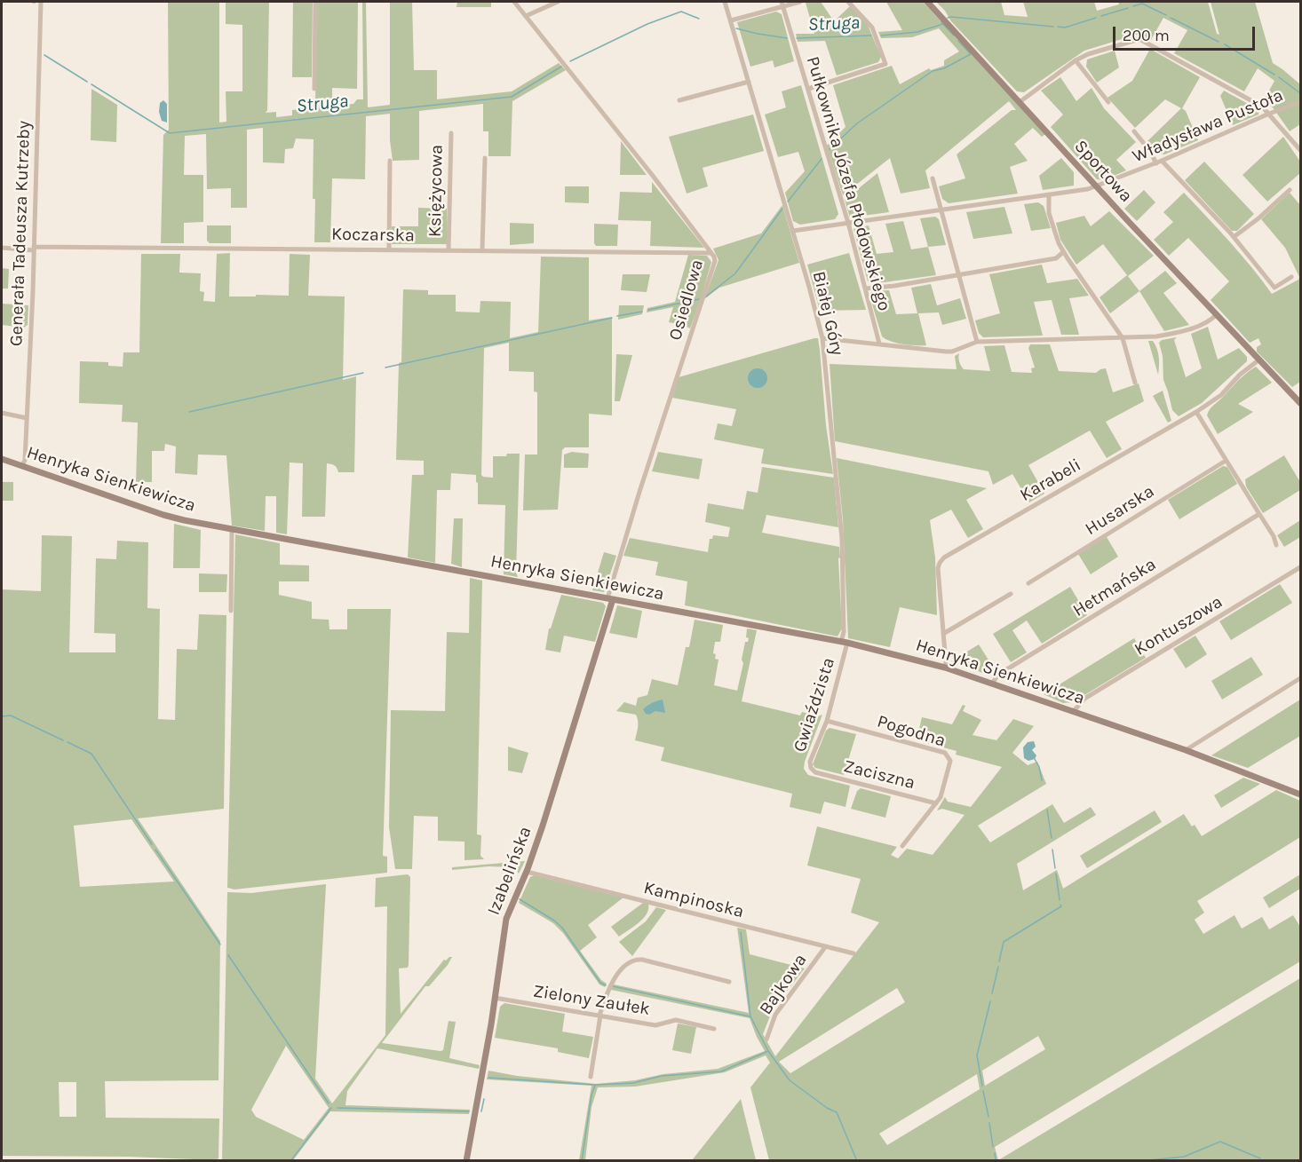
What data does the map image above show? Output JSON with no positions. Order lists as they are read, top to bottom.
{
  "streets": {
    "street": [
      "Władysława Pustoła",
      "Sportowa",
      "Pułkownika Józefa Płodowskiego",
      "Księżycowa",
      "Generała Tadeusza Kutrzeby",
      "Koczarska",
      "Osiedlowa",
      "Białej Góry",
      "Henryka Sienkiewicza",
      "Karabeli",
      "Husarska",
      "Hetmańska",
      "Kontuszowa",
      "Gwiaździsta",
      "Pogodna",
      "Zaciszna",
      "Izabelińska",
      "Kampinoska",
      "Bajkowa",
      "Zielony Zaułek"
    ]
  },
  "crossings": [
    ["Władysława Pustoła", "Sportowa"],
    ["Władysława Pustoła", "Pułkownika Józefa Płodowskiego"],
    ["Władysława Pustoła", "Białej Góry"],
    ["Sportowa", "Karabeli"],
    ["Księżycowa", "Koczarska"],
    ["Generała Tadeusza Kutrzeby", "Koczarska"],
    ["Generała Tadeusza Kutrzeby", "Henryka Sienkiewicza"],
    ["Koczarska", "Osiedlowa"],
    ["Osiedlowa", "Henryka Sienkiewicza"],
    ["Osiedlowa", "Izabelińska"],
    ["Białej Góry", "Henryka Sienkiewicza"],
    ["Białej Góry", "Gwiaździsta"],
    ["Henryka Sienkiewicza", "Karabeli"],
    ["Henryka Sienkiewicza", "Hetmańska"],
    ["Henryka Sienkiewicza", "Kontuszowa"],
    ["Henryka Sienkiewicza", "Gwiaździsta"],
    ["Henryka Sienkiewicza", "Izabelińska"],
    ["Gwiaździsta", "Pogodna"],
    ["Gwiaździsta", "Zaciszna"],
    ["Pogodna", "Zaciszna"],
    ["Izabelińska", "Kampinoska"],
    ["Izabelińska", "Zielony Zaułek"],
    ["Kampinoska", "Bajkowa"]
  ],
  "water": ["Struga"],
  "scale_bar": "200 m"
}
